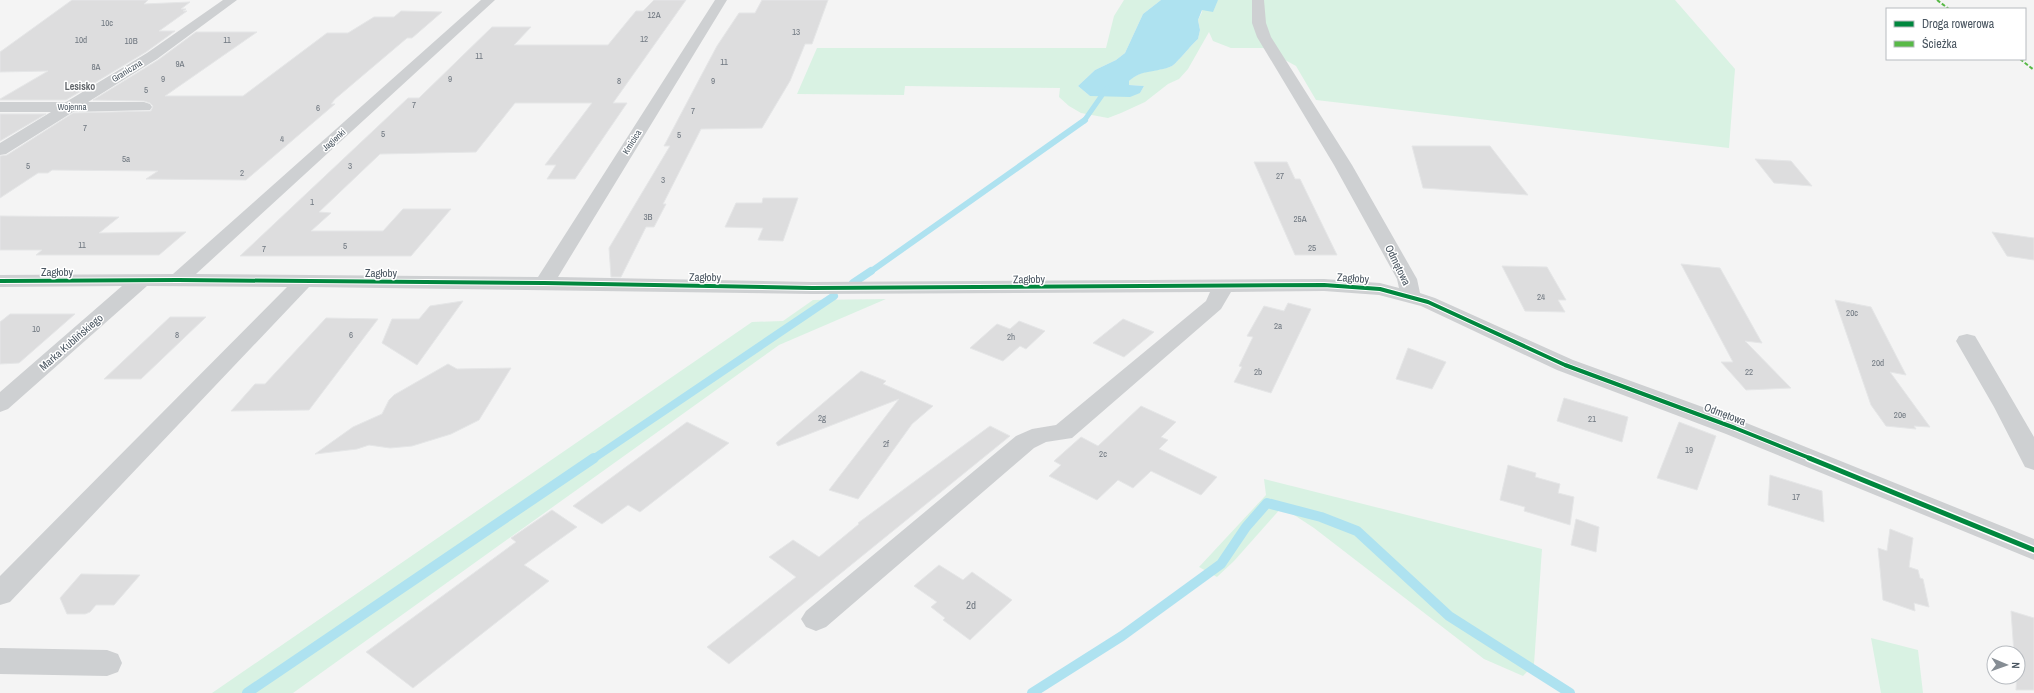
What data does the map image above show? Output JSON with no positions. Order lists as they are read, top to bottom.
{
  "streets": {
    "street": [
      "Graniczna",
      "Wojenna",
      "Jagienki",
      "Kmicica",
      "Odmętowa",
      "Zagłoby",
      "Marka Kublińskiego"
    ]
  },
  "crossings": [
    ["Graniczna", "Wojenna"],
    ["Jagienki", "Zagłoby"],
    ["Kmicica", "Zagłoby"],
    ["Odmętowa", "Zagłoby"],
    ["Zagłoby", "Marka Kublińskiego"]
  ],
  "districts": ["Lesisko"],
  "house_numbers": [
    "12A",
    "10c",
    "13",
    "12",
    "10d",
    "11",
    "10B",
    "11",
    "11",
    "9A",
    "8A",
    "9",
    "9",
    "8",
    "9",
    "5",
    "7",
    "6",
    "7",
    "7",
    "5",
    "5",
    "4",
    "5a",
    "5",
    "3",
    "2",
    "27",
    "3",
    "1",
    "3B",
    "25A",
    "11",
    "5",
    "25",
    "7",
    "24",
    "20c",
    "2a",
    "10",
    "8",
    "6",
    "2h",
    "20d",
    "2b",
    "22",
    "20e",
    "2g",
    "21",
    "2f",
    "19",
    "2c",
    "17",
    "2d"
  ],
  "legend": ["Droga rowerowa", "Ścieżka"],
  "north": "right"
}
